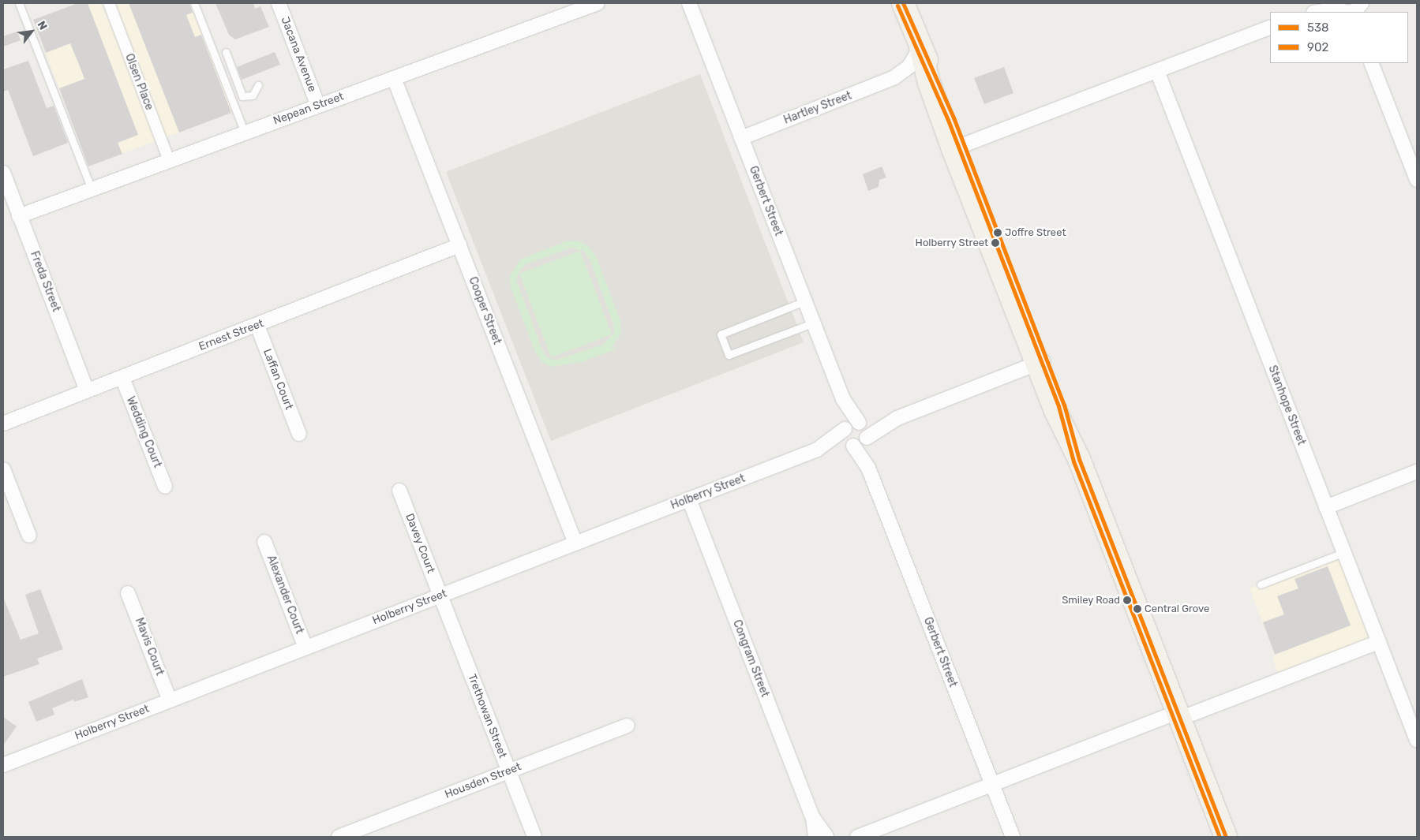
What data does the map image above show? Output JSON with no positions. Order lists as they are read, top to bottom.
{
  "streets": {
    "street": [
      "Jacana Avenue",
      "Olsen Place",
      "Hartley Street",
      "Nepean Street",
      "Gerbert Street",
      "Freda Street",
      "Cooper Street",
      "Ernest Street",
      "Laffan Court",
      "Stanhope Street",
      "Wedding Court",
      "Holberry Street",
      "Davey Court",
      "Alexander Court",
      "Mavis Court",
      "Congram Street",
      "Trethowan Street",
      "Housden Street"
    ]
  },
  "crossings": [
    ["Jacana Avenue", "Nepean Street"],
    ["Olsen Place", "Nepean Street"],
    ["Hartley Street", "Gerbert Street"],
    ["Nepean Street", "Freda Street"],
    ["Nepean Street", "Cooper Street"],
    ["Gerbert Street", "Holberry Street"],
    ["Freda Street", "Ernest Street"],
    ["Cooper Street", "Ernest Street"],
    ["Cooper Street", "Holberry Street"],
    ["Ernest Street", "Laffan Court"],
    ["Ernest Street", "Wedding Court"],
    ["Holberry Street", "Davey Court"],
    ["Holberry Street", "Alexander Court"],
    ["Holberry Street", "Mavis Court"],
    ["Holberry Street", "Congram Street"],
    ["Holberry Street", "Trethowan Street"],
    ["Davey Court", "Trethowan Street"],
    ["Trethowan Street", "Housden Street"]
  ],
  "places": [
    "Joffre Street",
    "Holberry Street",
    "Smiley Road",
    "Central Grove"
  ],
  "lines": ["transit line 538", "transit line 902"],
  "legend": ["538", "902"],
  "north": "top right"
}
